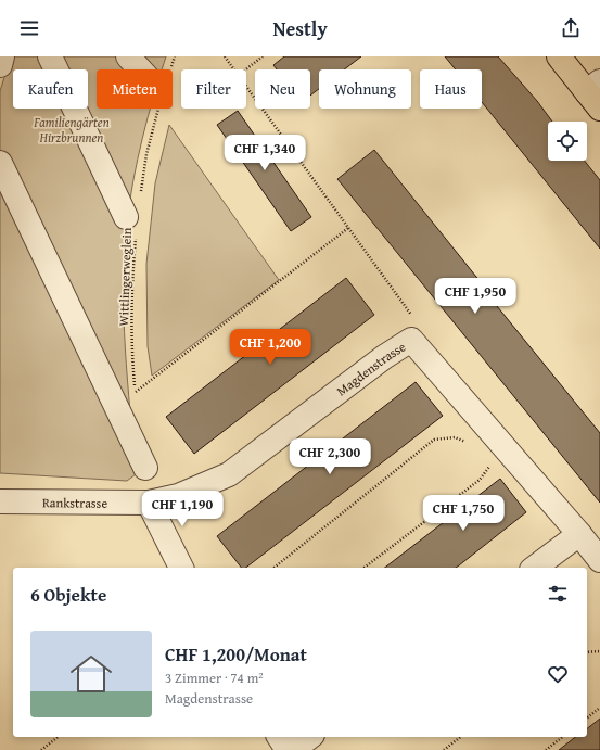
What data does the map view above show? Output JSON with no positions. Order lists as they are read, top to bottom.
{
  "streets": {
    "street": ["Magdenstrasse", "Rankstrasse"],
    "path": ["Wittlingerweglein"]
  },
  "crossings": [
    ["Magdenstrasse", "Rankstrasse"]
  ],
  "parks": ["Familiengärten Hirzbrunnen"],
  "page": {
    "header": "Nestly",
    "chip": [
      "Kaufen",
      "Mieten",
      "Filter",
      "Neu",
      "Wohnung",
      "Haus"
    ],
    "price": [
      "CHF 1,340",
      "CHF 1,950",
      "CHF 1,200",
      "CHF 2,300",
      "CHF 1,190",
      "CHF 1,750"
    ],
    "heading": "6 Objekte",
    "list": [
      {
        "name": "CHF 1,200/Monat",
        "note": "3 Zimmer · 74 m² · Magdenstrasse"
      }
    ]
  }
}
